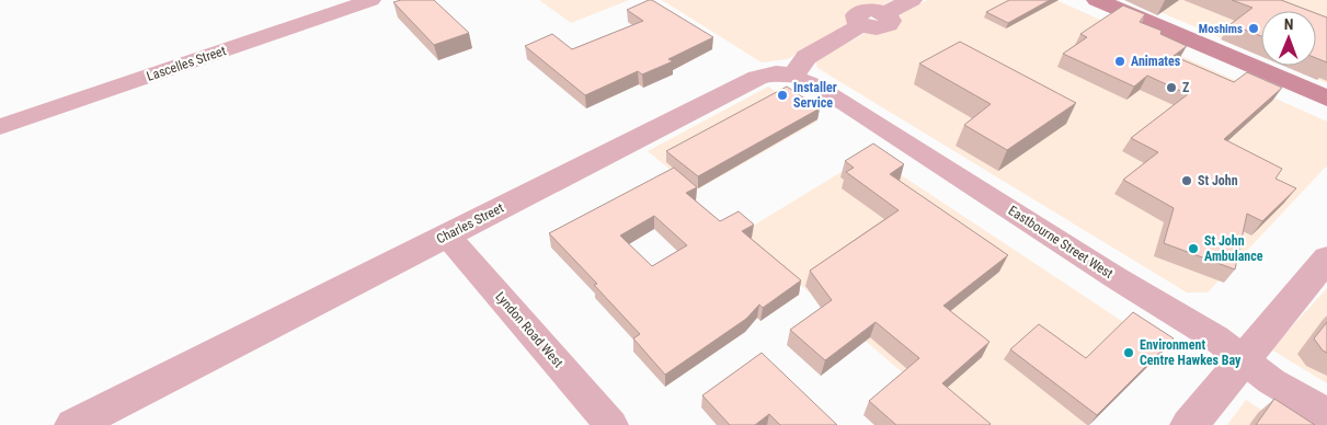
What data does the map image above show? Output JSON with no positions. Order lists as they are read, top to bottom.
{
  "streets": {
    "street": [
      "Lascelles Street",
      "Charles Street",
      "Eastbourne Street West",
      "Lyndon Road West"
    ]
  },
  "crossings": [
    ["Charles Street", "Eastbourne Street West"],
    ["Charles Street", "Lyndon Road West"]
  ],
  "places": [
    "Moshims",
    "Animates",
    "Z",
    "Installer Service",
    "St John",
    "St John Ambulance",
    "Environment Centre Hawkes Bay"
  ],
  "north": "top"
}
